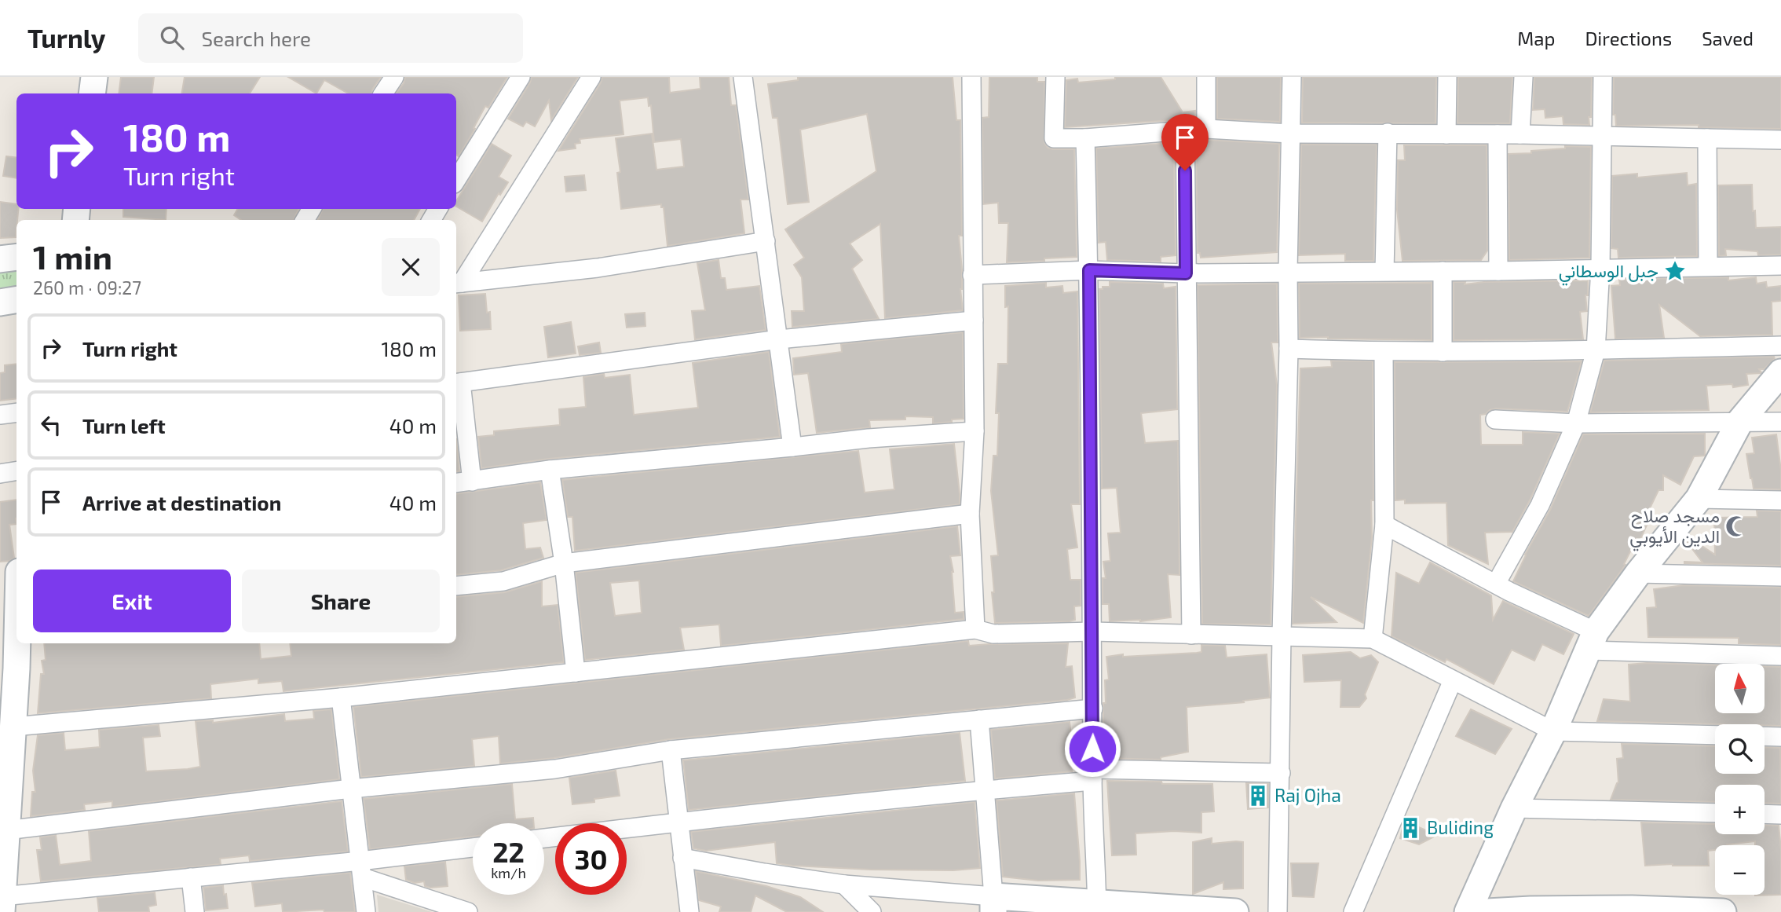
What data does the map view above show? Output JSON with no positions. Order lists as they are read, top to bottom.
{
  "places": {
    "place": ["جبل الوسطاني"],
    "mosque": ["مسجد صلاح الدين الأيوبي"],
    "building": ["Raj Ojha", "Buliding"]
  },
  "north": "top",
  "page": {
    "header": "Turnly",
    "search": "Search here",
    "nav": ["Map", "Directions", "Saved"],
    "turn": ["180 m", "Turn right"],
    "heading": ["1 min", "260 m · 09:27"],
    "list": [
      {
        "name": "Turn right",
        "value": "180 m"
      },
      {
        "name": "Turn left",
        "value": "40 m"
      },
      {
        "name": "Arrive at destination",
        "value": "40 m"
      }
    ],
    "buttons": ["Exit", "Share"],
    "map_buttons": ["+", "−"],
    "speed": "22 km/h",
    "limit": "30"
  }
}
